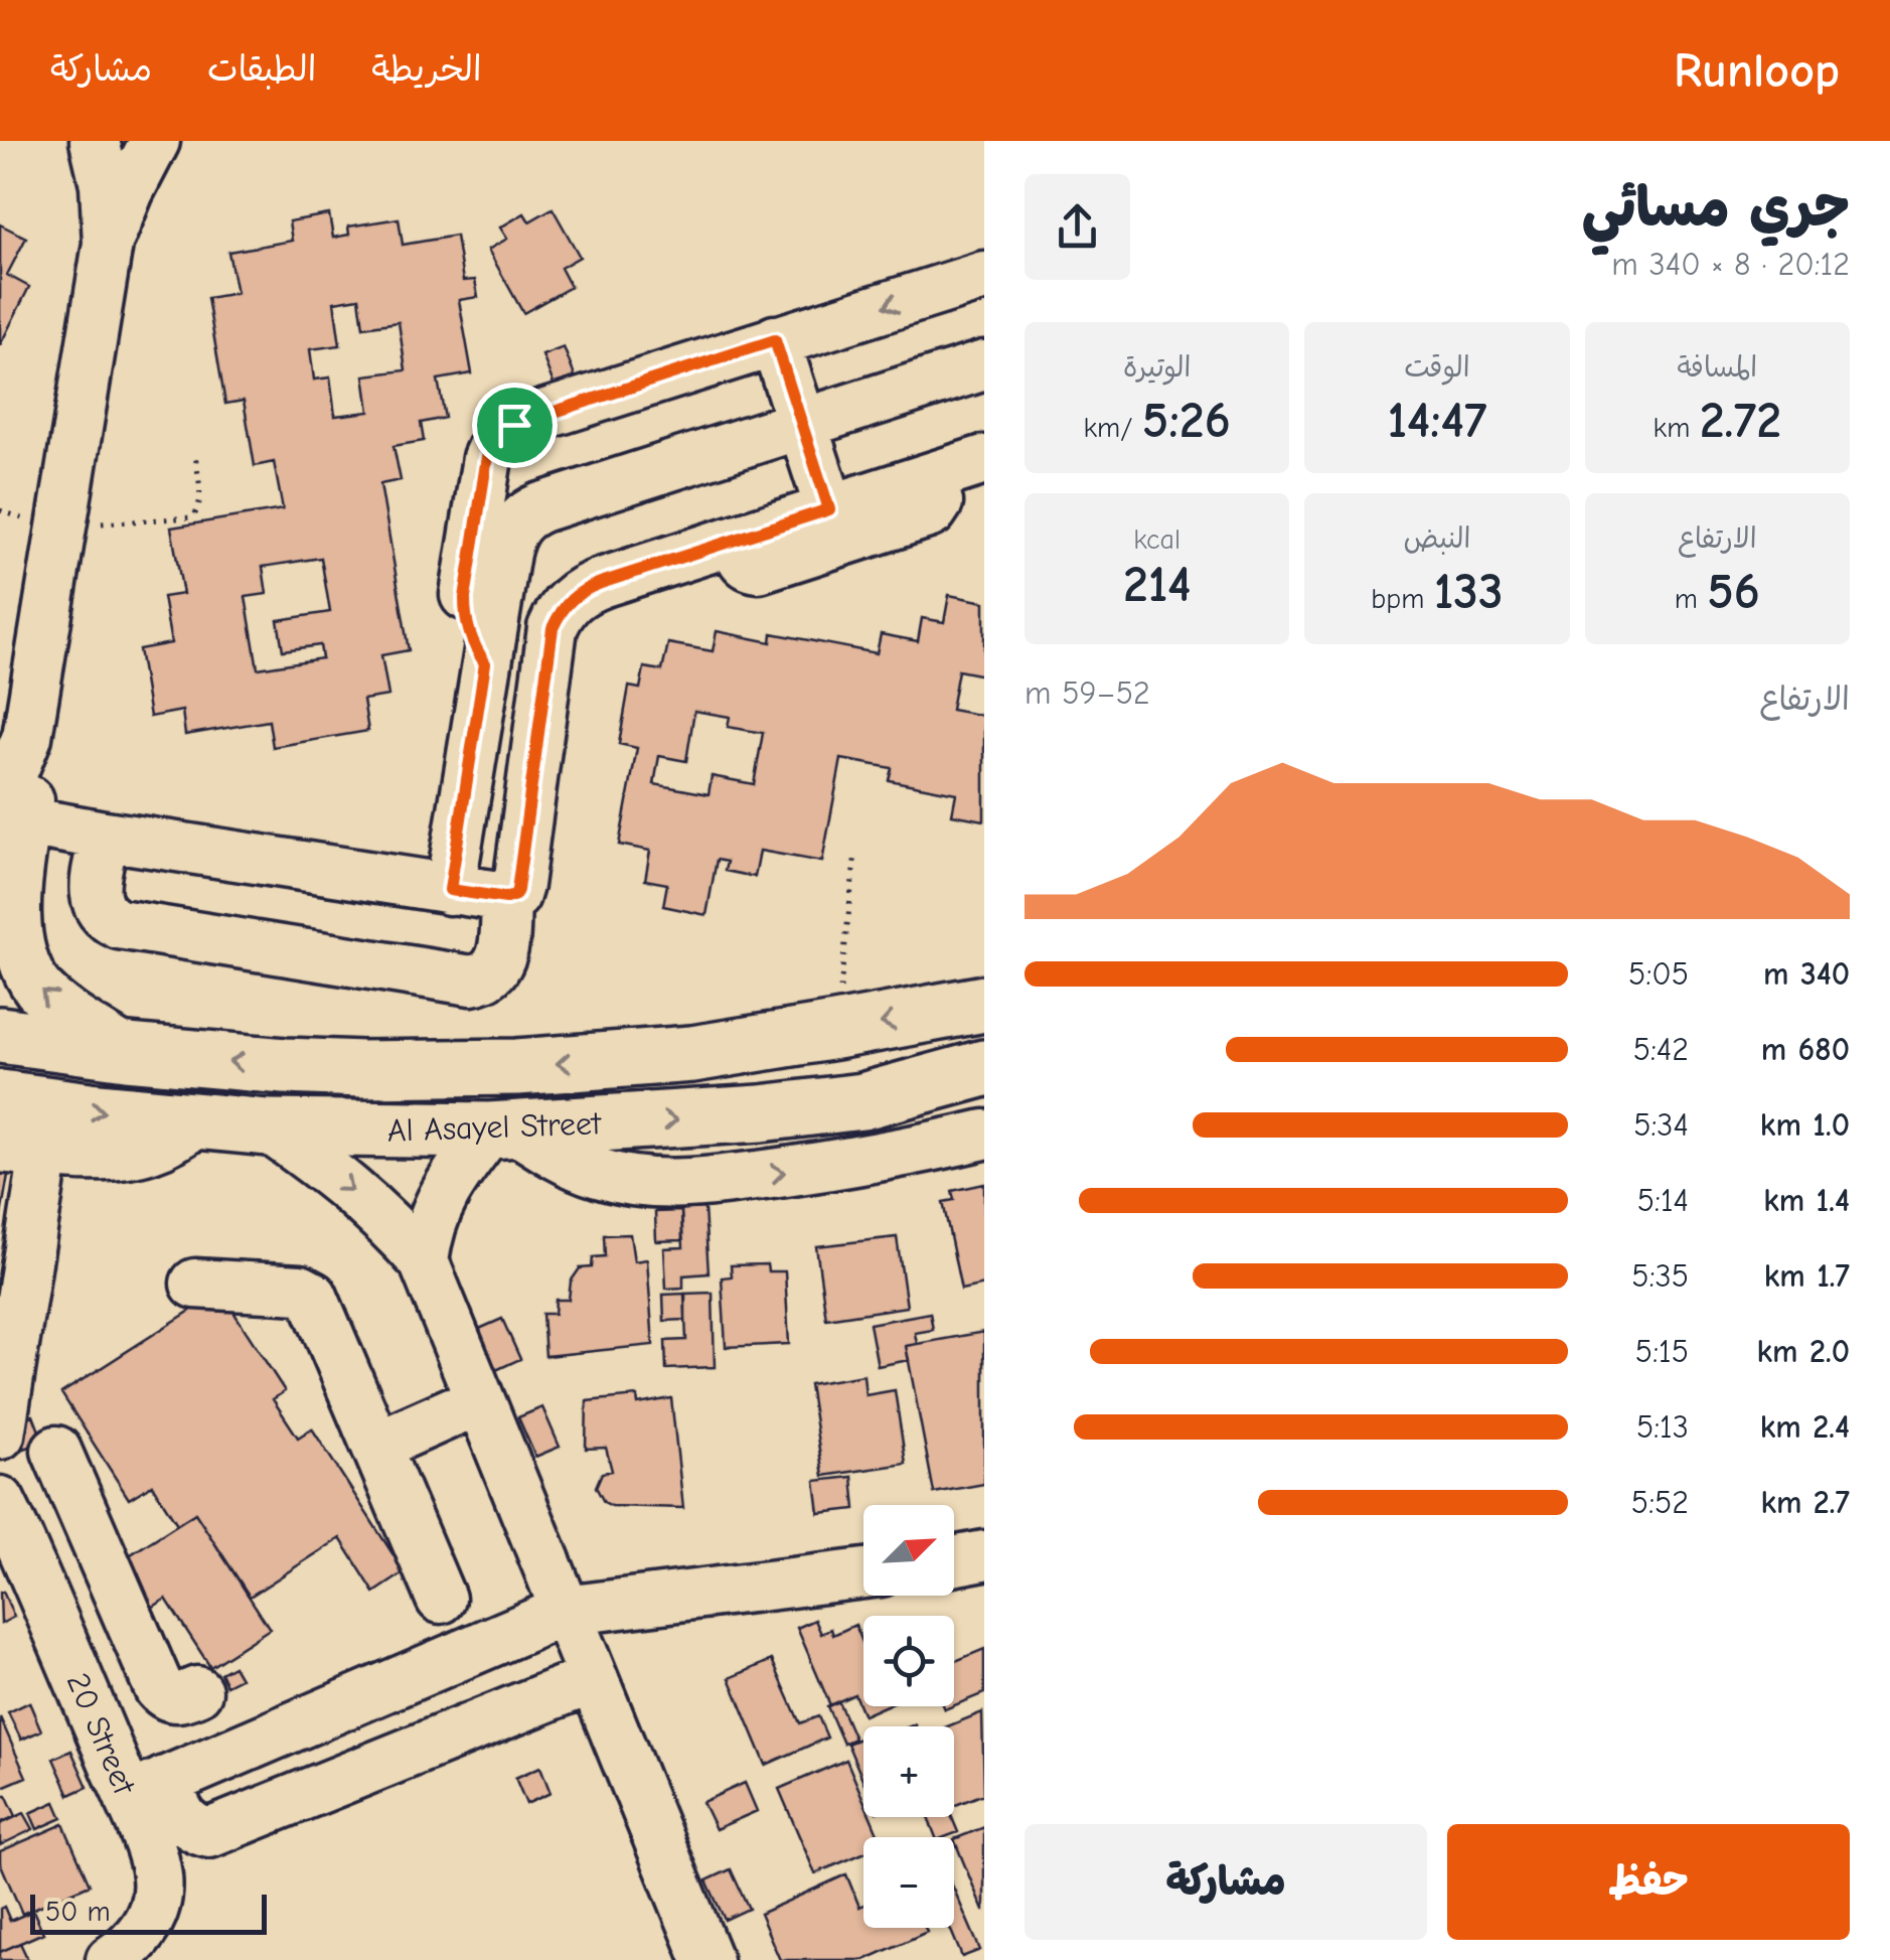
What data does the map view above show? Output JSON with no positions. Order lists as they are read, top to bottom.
{
  "streets": {
    "main road": ["Al Asayel Street"],
    "street": ["20 Street"]
  },
  "scale_bar": "50 m",
  "north": "top right",
  "page": {
    "header": "Runloop",
    "nav": ["الخريطة", "الطبقات", "مشاركة"],
    "heading": ["جري مسائي", "20:12 · 8 × 340 m"],
    "stats": [
      ["المسافة", "2.72 km"],
      ["الوقت", "14:47"],
      ["الوتيرة", "5:26 /km"],
      ["الارتفاع", "56 m"],
      ["النبض", "133 bpm"],
      ["kcal", "214"]
    ],
    "chart": ["الارتفاع", "52–59 m"],
    "list": [
      {
        "name": "340 m",
        "note": "5:05"
      },
      {
        "name": "680 m",
        "note": "5:42"
      },
      {
        "name": "1.0 km",
        "note": "5:34"
      },
      {
        "name": "1.4 km",
        "note": "5:14"
      },
      {
        "name": "1.7 km",
        "note": "5:35"
      },
      {
        "name": "2.0 km",
        "note": "5:15"
      },
      {
        "name": "2.4 km",
        "note": "5:13"
      },
      {
        "name": "2.7 km",
        "note": "5:52"
      }
    ],
    "map_buttons": ["+", "−"],
    "buttons": ["حفظ", "مشاركة"],
    "scale": "50 m"
  }
}
